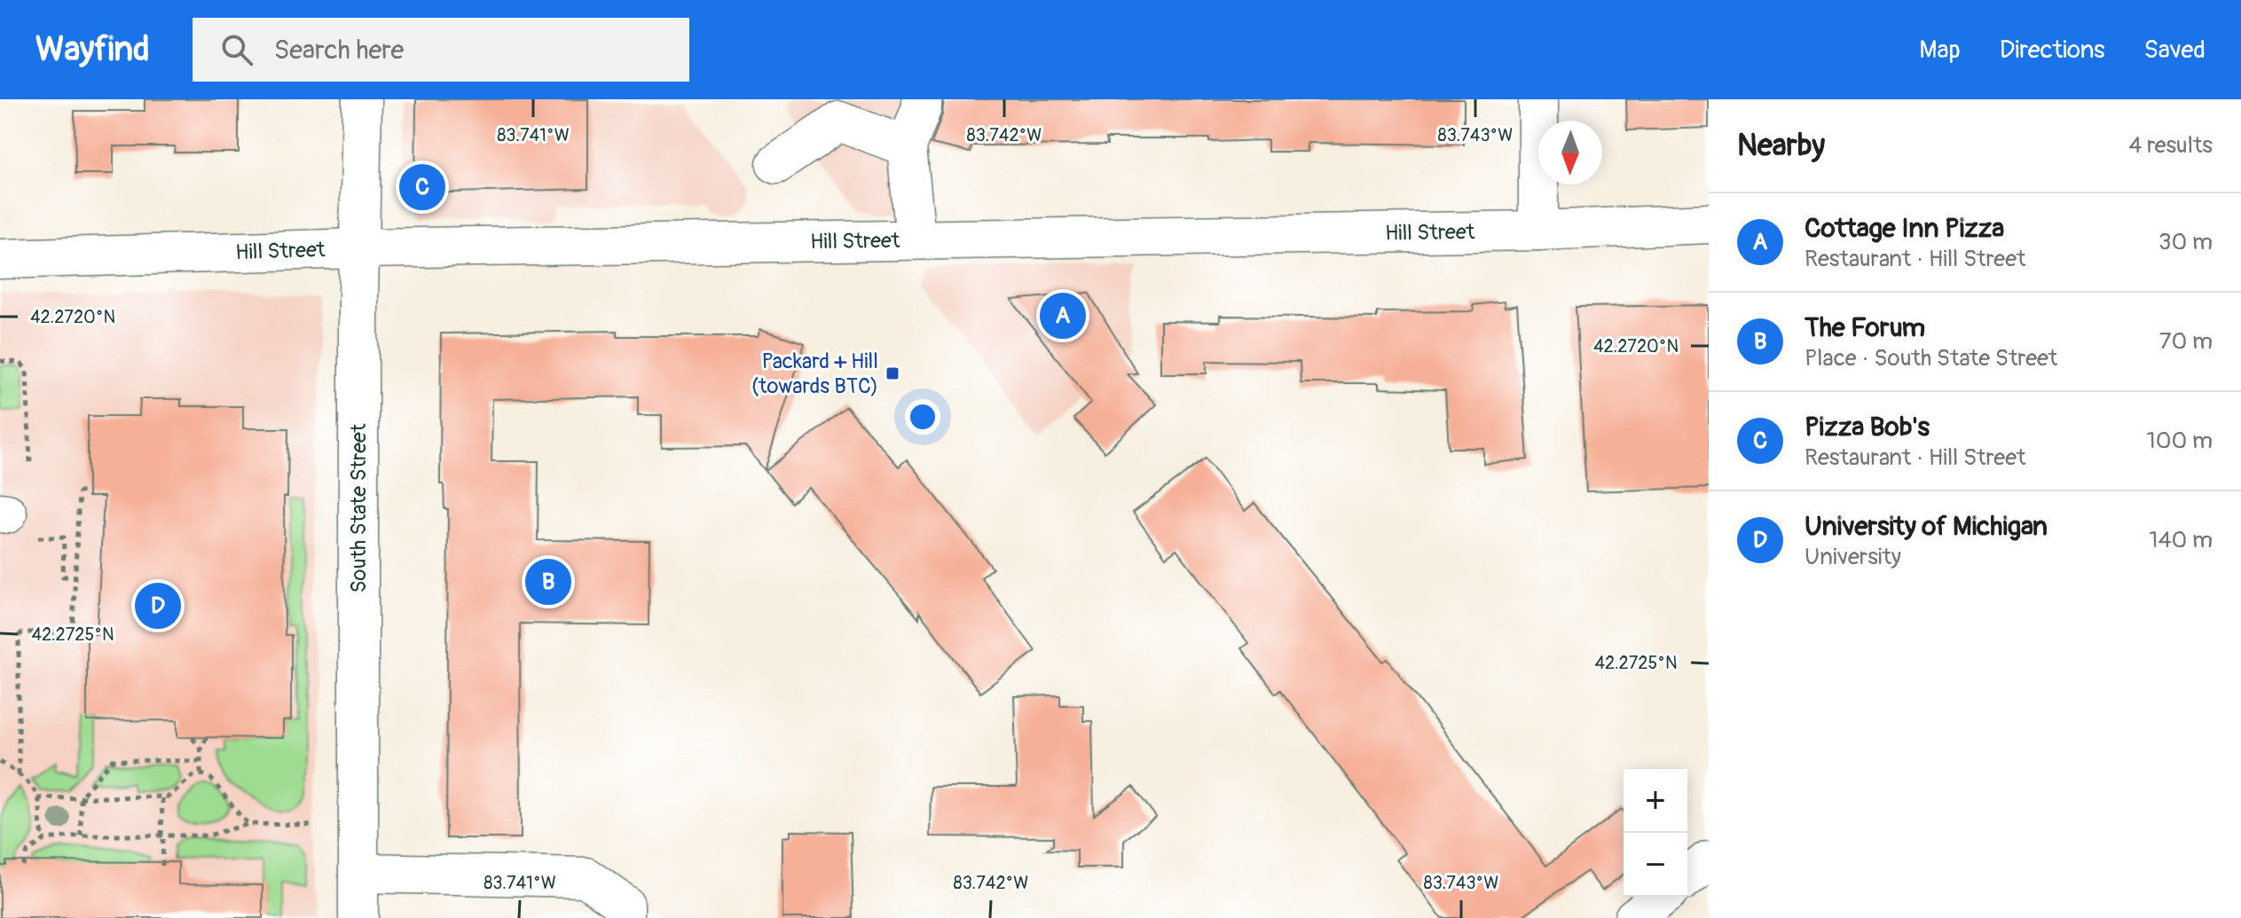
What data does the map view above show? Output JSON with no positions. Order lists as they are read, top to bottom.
{
  "streets": {
    "street": ["Hill Street", "South State Street"]
  },
  "crossings": [
    ["Hill Street", "South State Street"]
  ],
  "places": {
    "transit": ["Packard + Hill (towards BTC)"]
  },
  "north": "bottom",
  "page": {
    "header": "Wayfind",
    "search": "Search here",
    "nav": ["Map", "Directions", "Saved"],
    "heading": ["Nearby", "4 results"],
    "pins": [
      "C",
      "A",
      "B",
      "D"
    ],
    "list": [
      {
        "mark": "A",
        "name": "Cottage Inn Pizza",
        "note": "Restaurant · Hill Street",
        "value": "30 m"
      },
      {
        "mark": "B",
        "name": "The Forum",
        "note": "Place · South State Street",
        "value": "70 m"
      },
      {
        "mark": "C",
        "name": "Pizza Bob's",
        "note": "Restaurant · Hill Street",
        "value": "100 m"
      },
      {
        "mark": "D",
        "name": "University of Michigan",
        "note": "University",
        "value": "140 m"
      }
    ],
    "map_buttons": ["+", "−"]
  },
  "coordinates": [
    "83.741°W",
    "83.742°W",
    "83.743°W",
    "42.2720°N",
    "42.2725°N"
  ]
}
